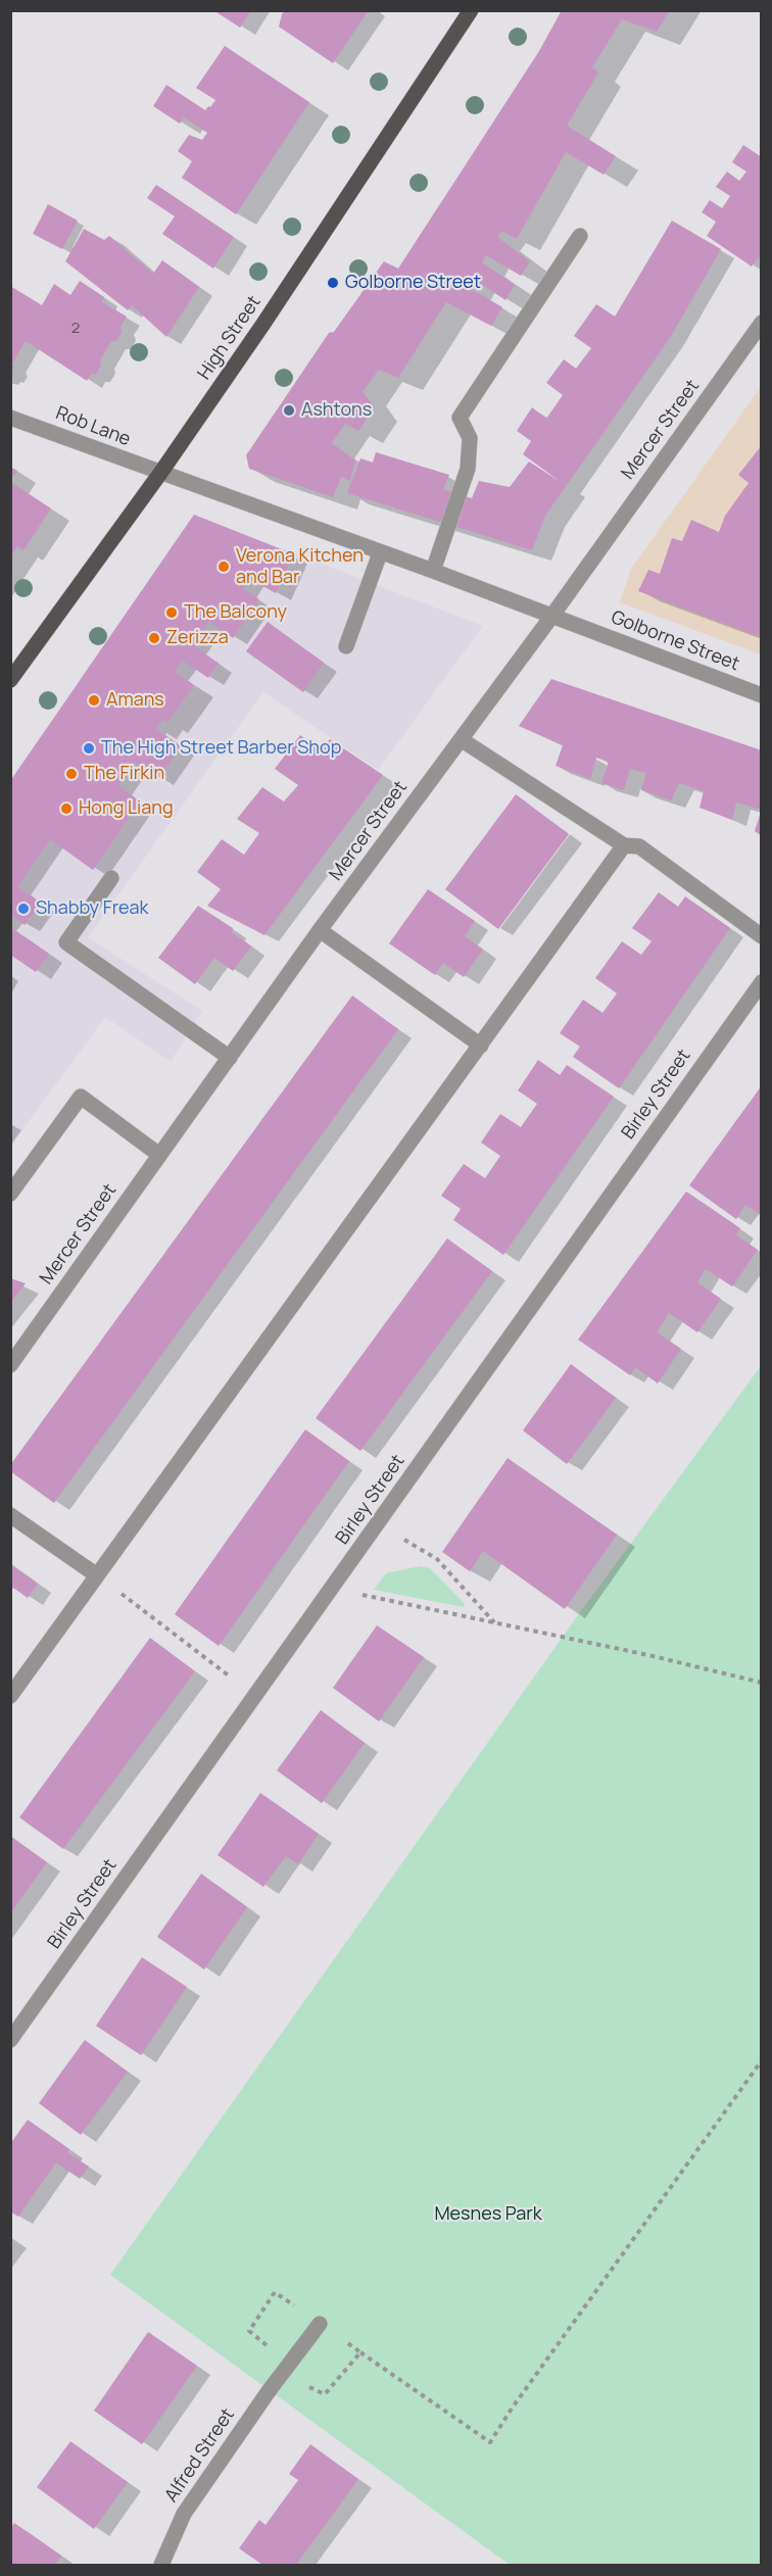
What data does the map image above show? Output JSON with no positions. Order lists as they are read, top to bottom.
{
  "streets": {
    "main road": ["High Street"],
    "street": [
      "Rob Lane",
      "Mercer Street",
      "Golborne Street",
      "Birley Street",
      "Alfred Street"
    ]
  },
  "crossings": [
    ["High Street", "Rob Lane"],
    ["High Street", "Golborne Street"],
    ["Rob Lane", "Golborne Street"],
    ["Mercer Street", "Golborne Street"]
  ],
  "parks": ["Mesnes Park"],
  "places": [
    "Golborne Street",
    "Ashtons",
    "Verona Kitchen and Bar",
    "The Balcony",
    "Zerizza",
    "Amans",
    "The High Street Barber Shop",
    "The Firkin",
    "Hong Liang",
    "Shabby Freak"
  ],
  "house_numbers": ["2"]
}
